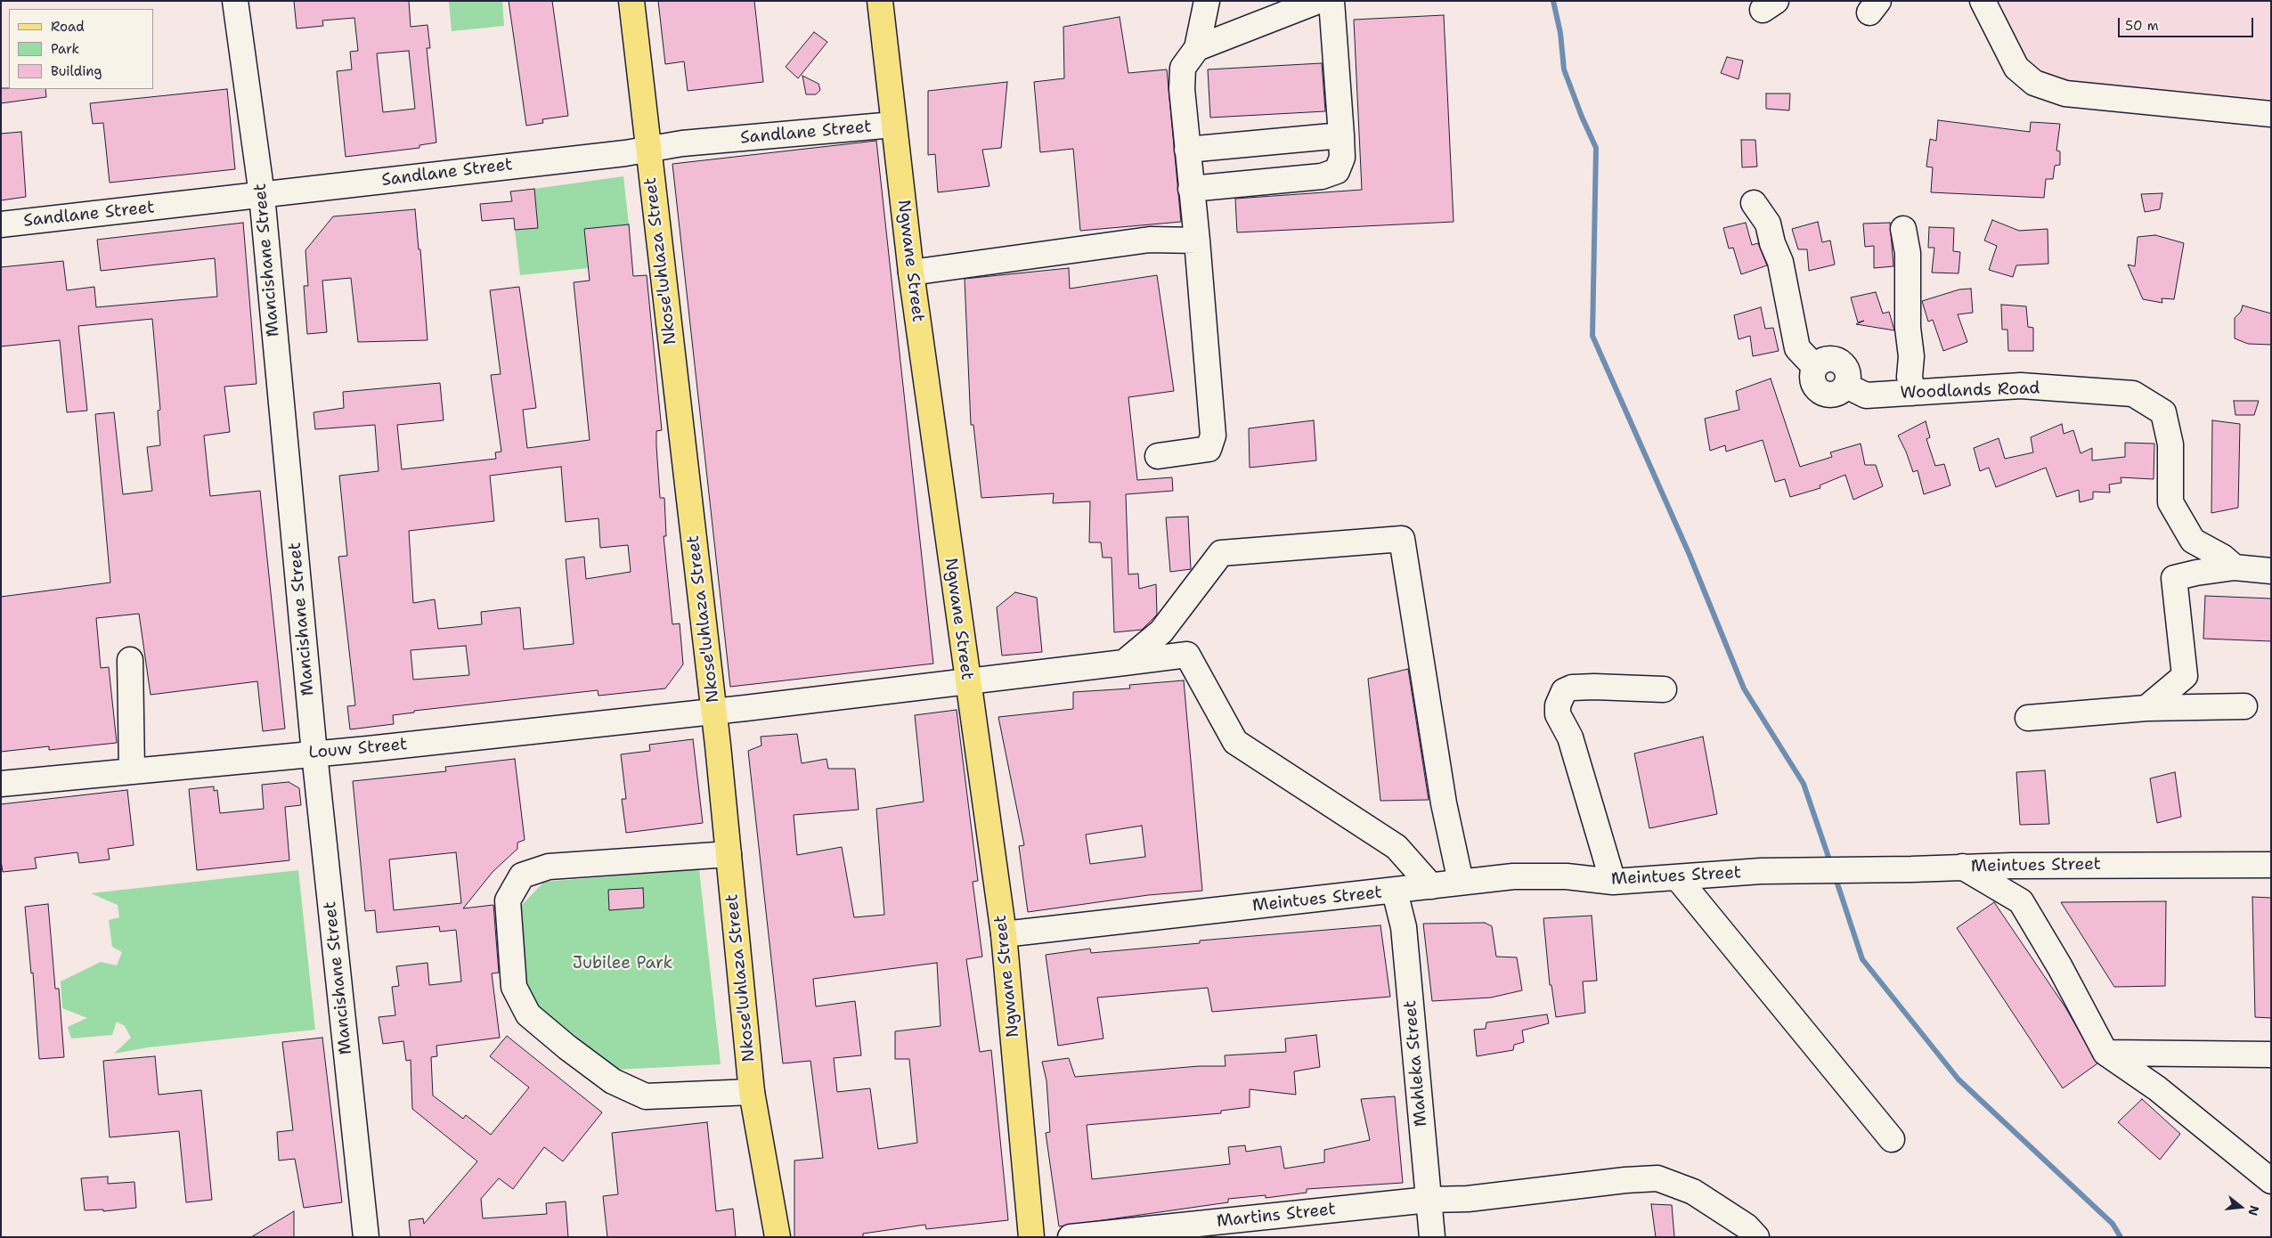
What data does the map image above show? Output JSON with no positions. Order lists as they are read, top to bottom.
{
  "streets": {
    "main road": ["Nkose'luhlaza Street", "Ngwane Street"],
    "street": [
      "Sandlane Street",
      "Mancishane Street",
      "Woodlands Road",
      "Louw Street",
      "Meintues Street",
      "Mahleka Street",
      "Martins Street"
    ]
  },
  "crossings": [
    ["Sandlane Street", "Mancishane Street"],
    ["Sandlane Street", "Nkose'luhlaza Street"],
    ["Sandlane Street", "Ngwane Street"],
    ["Mancishane Street", "Louw Street"],
    ["Nkose'luhlaza Street", "Louw Street"],
    ["Ngwane Street", "Louw Street"],
    ["Ngwane Street", "Meintues Street"],
    ["Louw Street", "Meintues Street"],
    ["Meintues Street", "Mahleka Street"],
    ["Mahleka Street", "Martins Street"]
  ],
  "parks": ["Jubilee Park"],
  "legend": ["Road", "Park", "Building"],
  "scale_bar": "50 m",
  "north": "right"
}
